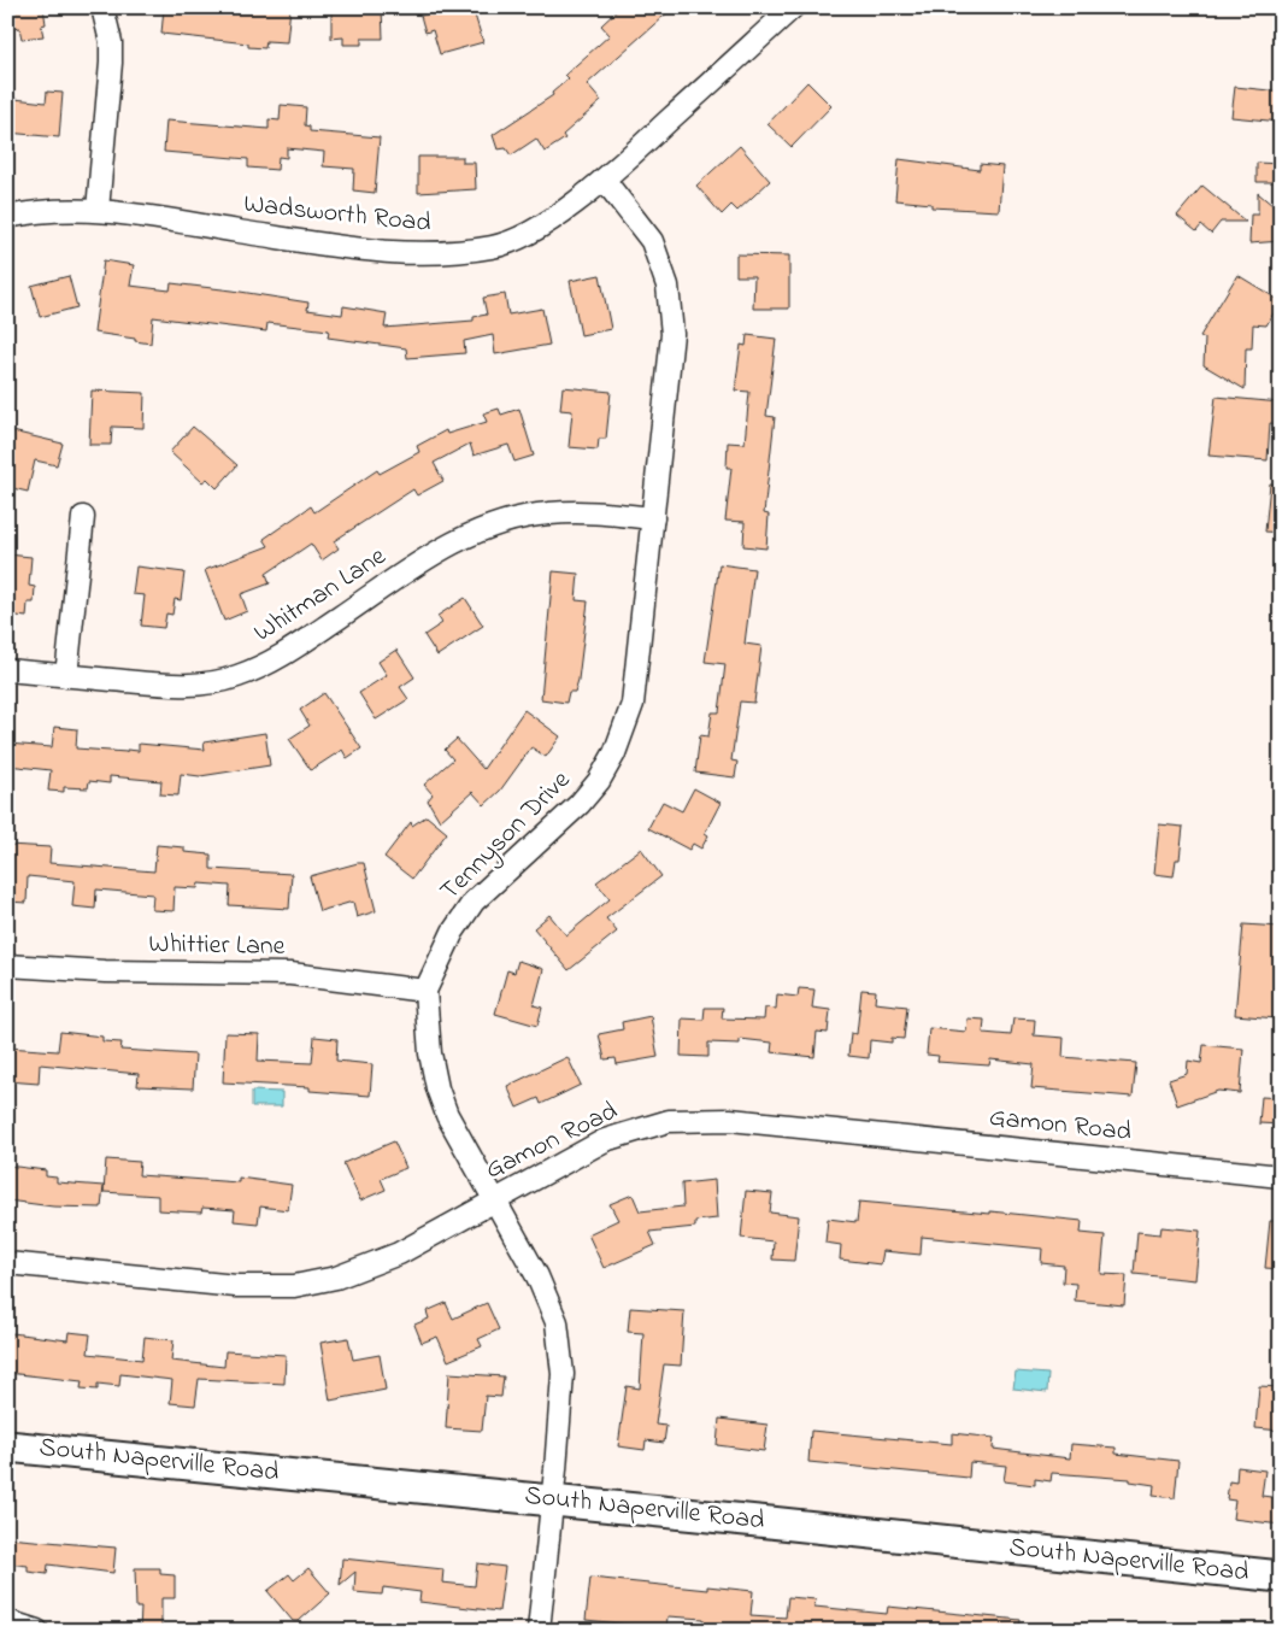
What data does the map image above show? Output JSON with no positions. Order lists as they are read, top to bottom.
{
  "streets": {
    "main road": ["South Naperville Road"],
    "street": [
      "Wadsworth Road",
      "Whitman Lane",
      "Tennyson Drive",
      "Whittier Lane",
      "Gamon Road"
    ]
  },
  "crossings": [
    ["Wadsworth Road", "Tennyson Drive"],
    ["Whitman Lane", "Tennyson Drive"],
    ["Tennyson Drive", "Whittier Lane"],
    ["Tennyson Drive", "Gamon Road"],
    ["Tennyson Drive", "South Naperville Road"]
  ]
}
